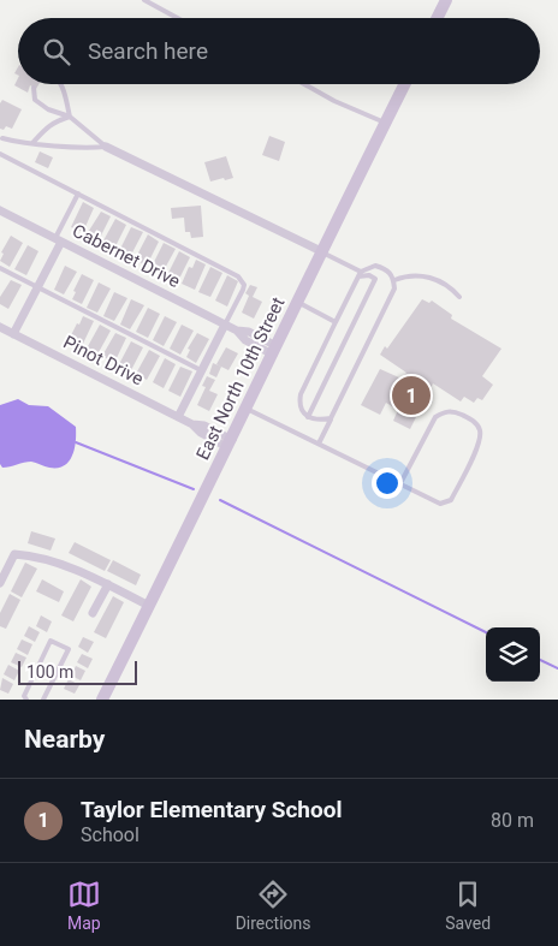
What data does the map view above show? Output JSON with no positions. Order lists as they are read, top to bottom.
{
  "streets": {
    "main road": ["East North 10th Street"],
    "street": ["Cabernet Drive", "Pinot Drive"]
  },
  "crossings": [
    ["Cabernet Drive", "East North 10th Street"],
    ["Pinot Drive", "East North 10th Street"]
  ],
  "scale_bar": "100 m",
  "page": {
    "search": "Search here",
    "pins": "1",
    "scale": "100 m",
    "heading": "Nearby",
    "list": [
      {
        "mark": "1",
        "name": "Taylor Elementary School",
        "note": "School",
        "value": "80 m"
      }
    ],
    "nav": ["Map", "Directions", "Saved"]
  }
}
